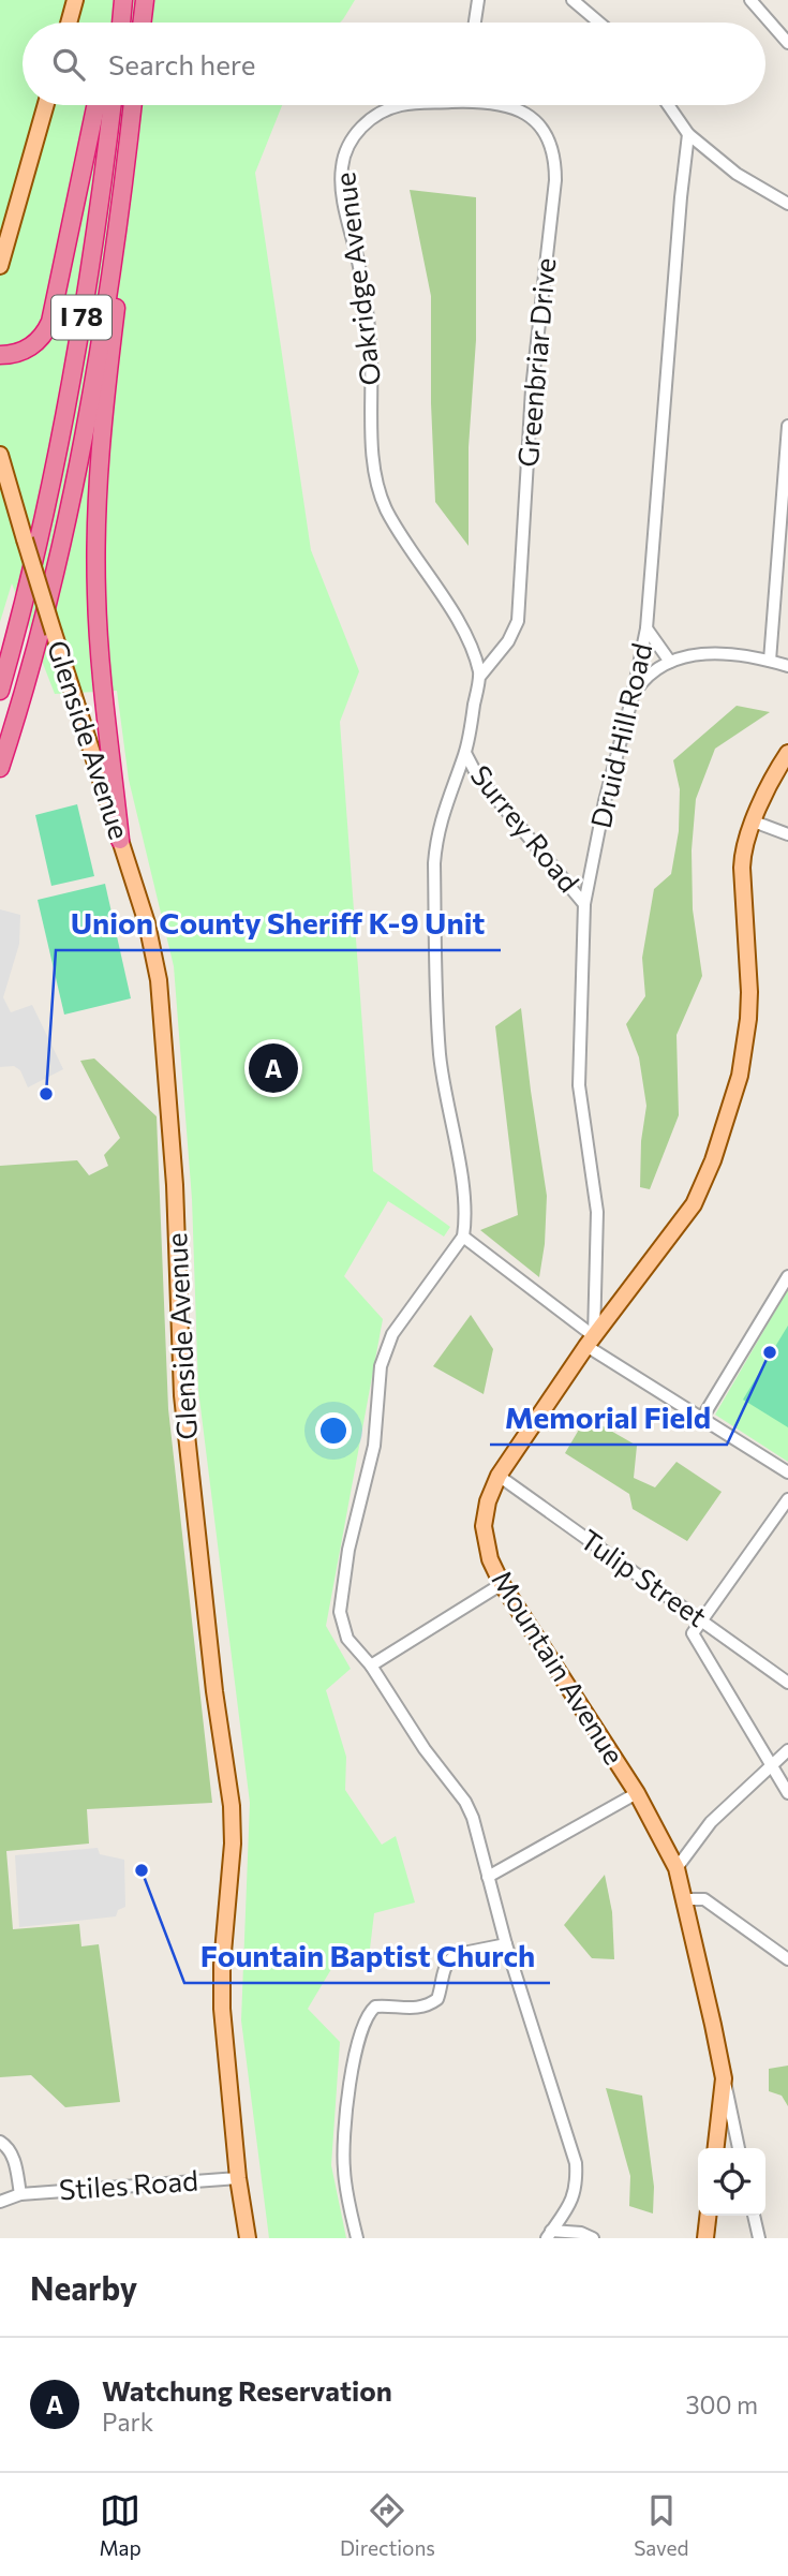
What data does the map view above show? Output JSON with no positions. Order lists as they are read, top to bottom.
{
  "streets": {
    "highway": ["I 78"],
    "main road": ["Glenside Avenue", "Mountain Avenue"],
    "street": [
      "Oakridge Avenue",
      "Greenbriar Drive",
      "Druid Hill Road",
      "Surrey Road",
      "Tulip Street",
      "Stiles Road"
    ]
  },
  "crossings": [
    ["Oakridge Avenue", "Greenbriar Drive"],
    ["Druid Hill Road", "Surrey Road"],
    ["Druid Hill Road", "Mountain Avenue"],
    ["Glenside Avenue", "Stiles Road"],
    ["Tulip Street", "Mountain Avenue"]
  ],
  "places": ["Union County Sheriff K-9 Unit", "Memorial Field", "Fountain Baptist Church"],
  "page": {
    "search": "Search here",
    "pins": "A",
    "heading": "Nearby",
    "list": [
      {
        "mark": "A",
        "name": "Watchung Reservation",
        "note": "Park",
        "value": "300 m"
      }
    ],
    "nav": ["Map", "Directions", "Saved"]
  }
}
